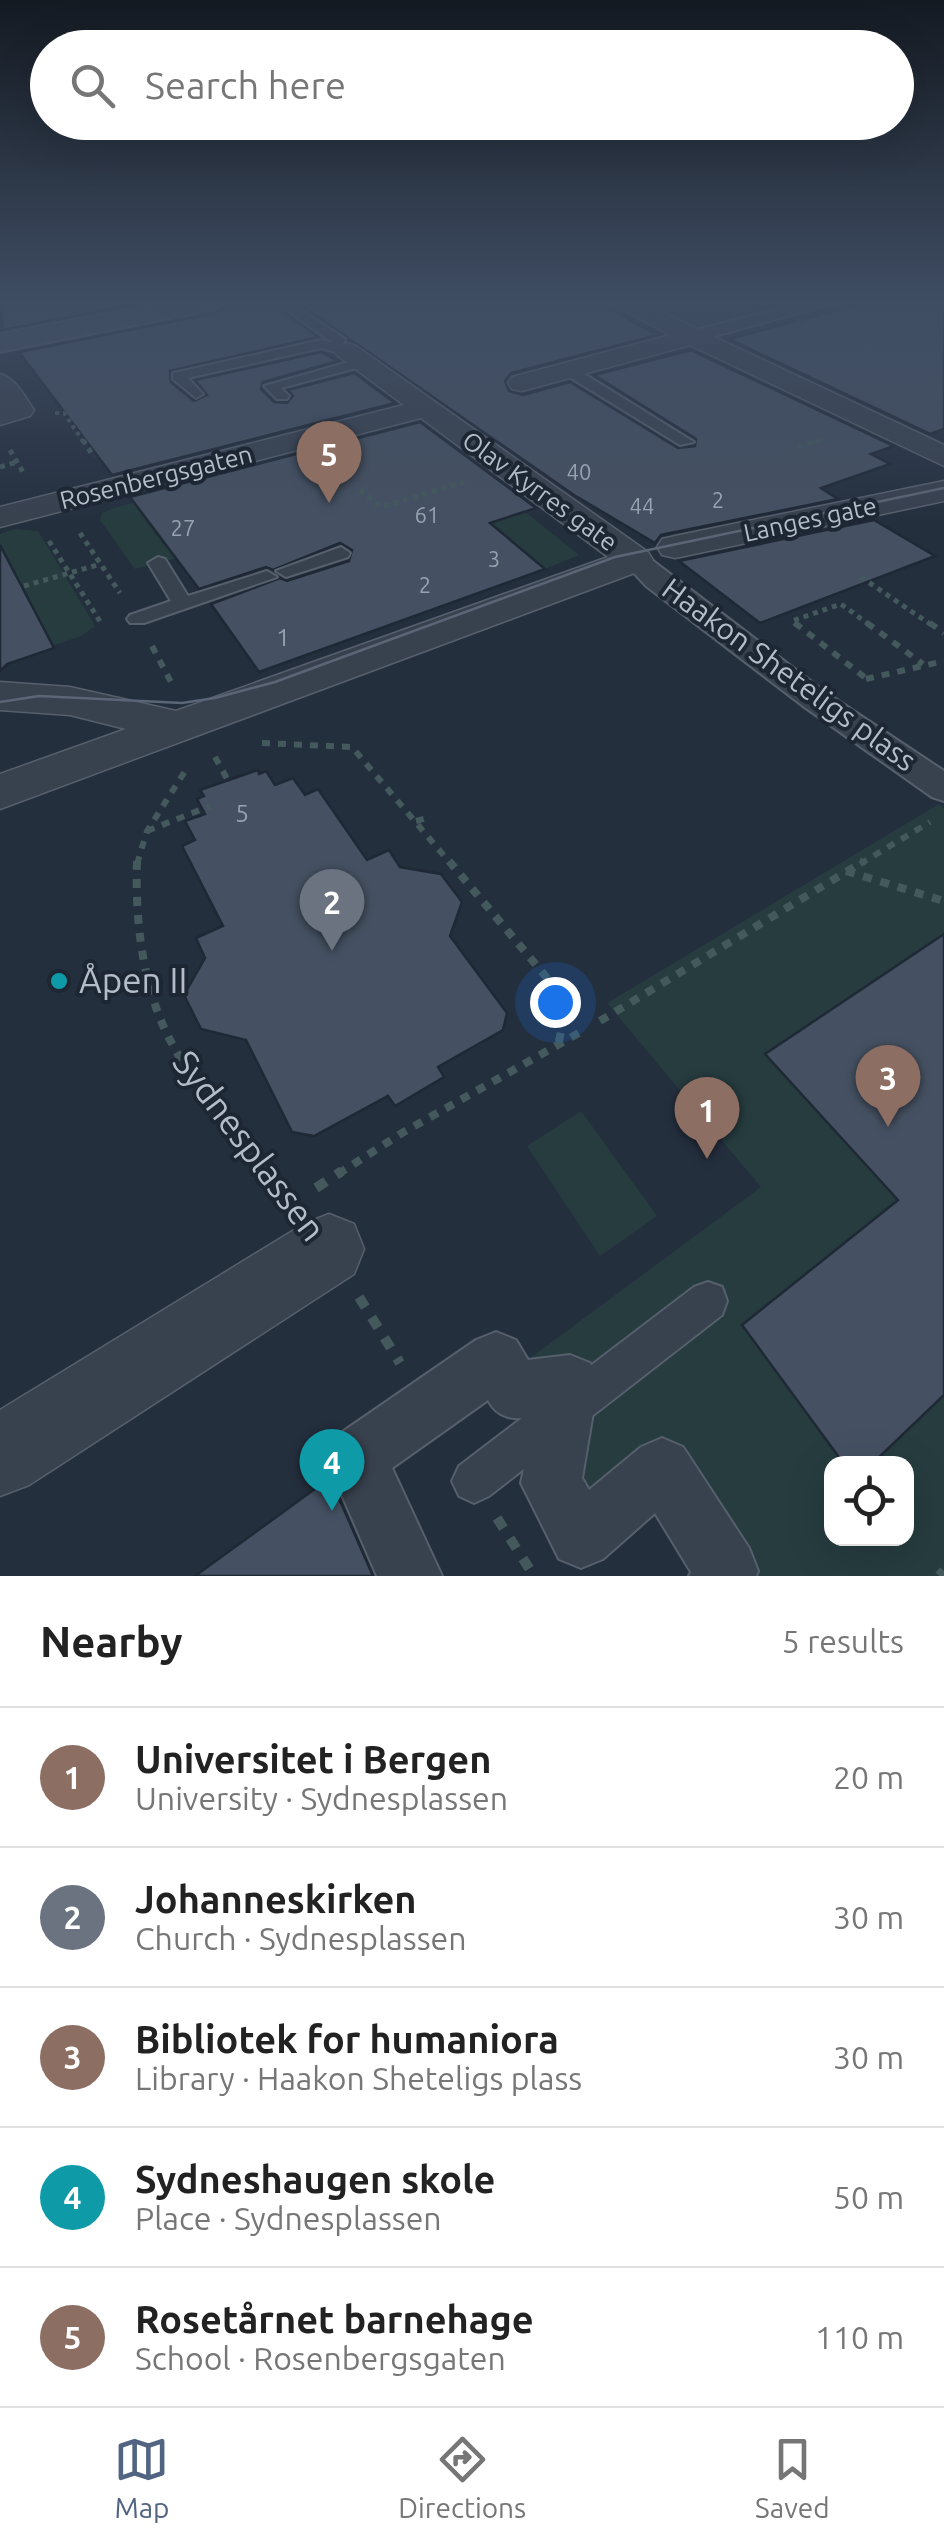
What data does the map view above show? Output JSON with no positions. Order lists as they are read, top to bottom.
{
  "streets": {
    "street": [
      "Rosenbergsgaten",
      "Olav Kyrres gate",
      "Langes gate",
      "Haakon Sheteligs plass",
      "Sydnesplassen"
    ]
  },
  "crossings": [
    ["Rosenbergsgaten", "Olav Kyrres gate"],
    ["Olav Kyrres gate", "Haakon Sheteligs plass"]
  ],
  "places": ["Åpen II"],
  "house_numbers": [
    "40",
    "2",
    "44",
    "61",
    "27",
    "3",
    "2",
    "1",
    "5"
  ],
  "page": {
    "search": "Search here",
    "pins": [
      "5",
      "2",
      "3",
      "1",
      "4"
    ],
    "heading": ["Nearby", "5 results"],
    "list": [
      {
        "mark": "1",
        "name": "Universitet i Bergen",
        "note": "University · Sydnesplassen",
        "value": "20 m"
      },
      {
        "mark": "2",
        "name": "Johanneskirken",
        "note": "Church · Sydnesplassen",
        "value": "30 m"
      },
      {
        "mark": "3",
        "name": "Bibliotek for humaniora",
        "note": "Library · Haakon Sheteligs plass",
        "value": "30 m"
      },
      {
        "mark": "4",
        "name": "Sydneshaugen skole",
        "note": "Place · Sydnesplassen",
        "value": "50 m"
      },
      {
        "mark": "5",
        "name": "Rosetårnet barnehage",
        "note": "School · Rosenbergsgaten",
        "value": "110 m"
      }
    ],
    "nav": ["Map", "Directions", "Saved"]
  }
}
